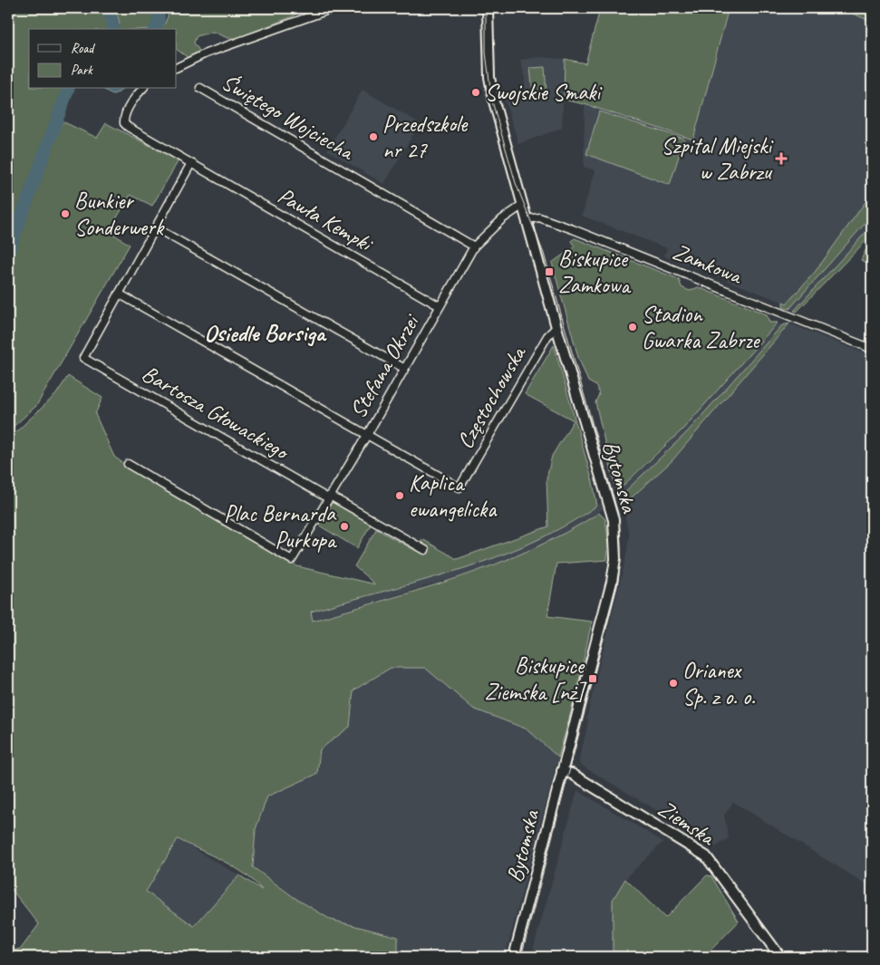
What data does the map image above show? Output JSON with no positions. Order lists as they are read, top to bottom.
{
  "streets": {
    "street": [
      "Świętego Wojciecha",
      "Pawła Kempki",
      "Zamkowa",
      "Stefana Okrzei",
      "Częstochowska",
      "Bartosza Głowackiego",
      "Bytomska",
      "Ziemska"
    ]
  },
  "crossings": [
    ["Świętego Wojciecha", "Stefana Okrzei"],
    ["Pawła Kempki", "Stefana Okrzei"],
    ["Zamkowa", "Bytomska"],
    ["Stefana Okrzei", "Częstochowska"],
    ["Stefana Okrzei", "Bartosza Głowackiego"],
    ["Stefana Okrzei", "Bytomska"],
    ["Częstochowska", "Bytomska"],
    ["Bytomska", "Ziemska"]
  ],
  "districts": ["Osiedle Borsiga"],
  "places": {
    "other": [
      "Swojskie Smaki",
      "Przedszkole nr 27",
      "Bunkier Sonderwerk",
      "Stadion Gwarka Zabrze",
      "Kaplica ewangelicka",
      "Plac Bernarda Purkopa",
      "Orianex Sp. z o. o."
    ],
    "health": ["Szpital Miejski w Zabrzu"],
    "transit": ["Biskupice Zamkowa", "Biskupice Ziemska [nż]"]
  },
  "legend": ["Road", "Park"]
}
